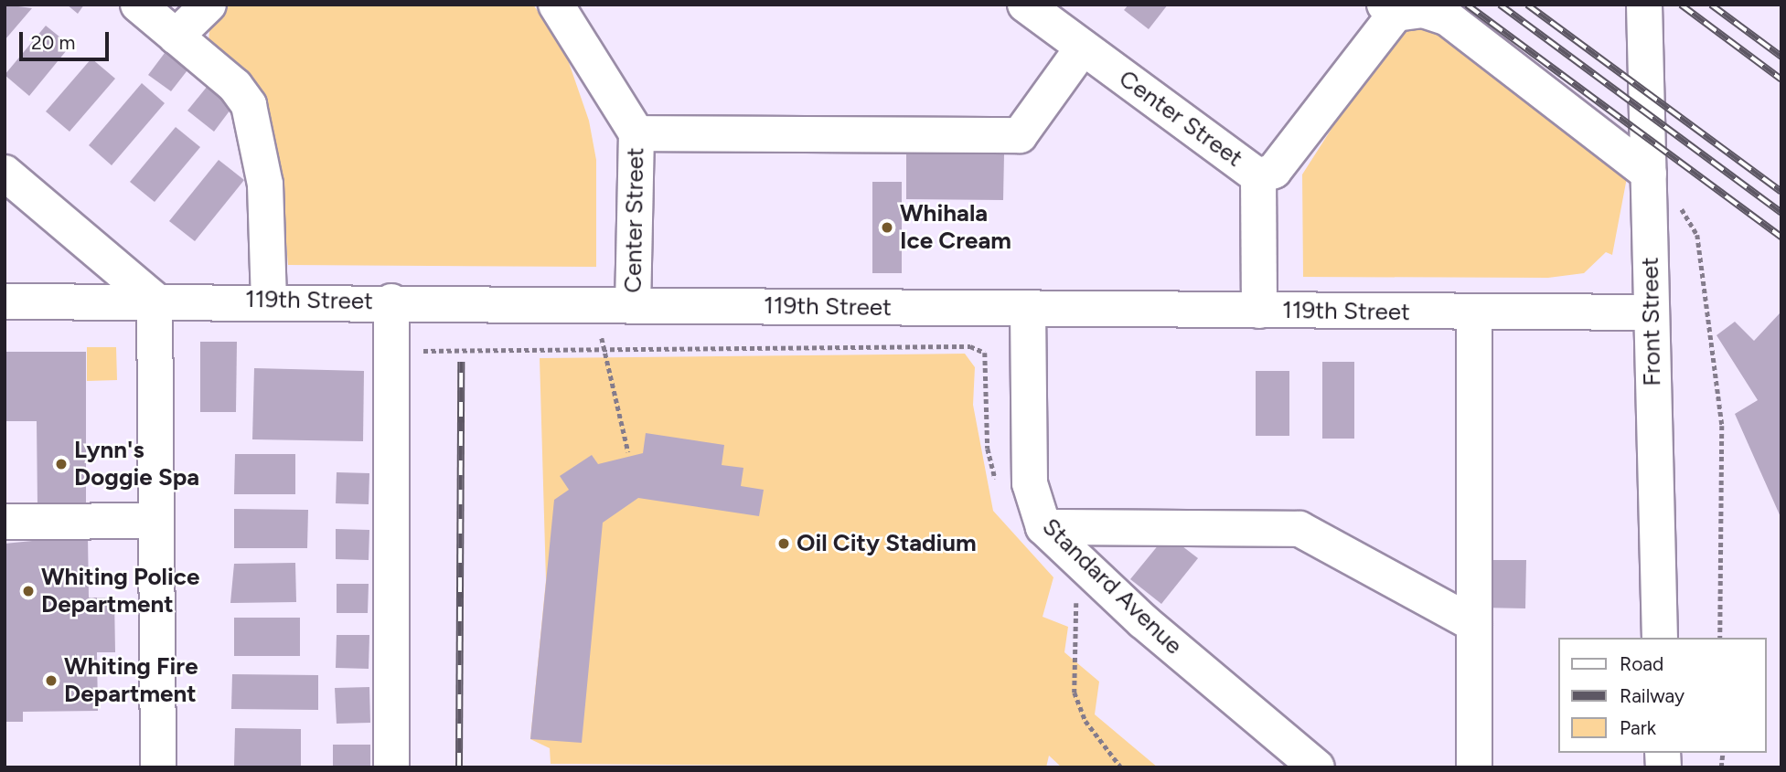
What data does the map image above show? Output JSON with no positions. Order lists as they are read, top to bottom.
{
  "streets": {
    "street": [
      "Center Street",
      "119th Street",
      "Front Street",
      "Standard Avenue"
    ]
  },
  "crossings": [
    ["Center Street", "119th Street"],
    ["119th Street", "Front Street"],
    ["119th Street", "Standard Avenue"]
  ],
  "places": [
    "Whihala Ice Cream",
    "Lynn's Doggie Spa",
    "Oil City Stadium",
    "Whiting Police Department",
    "Whiting Fire Department"
  ],
  "legend": ["Road", "Railway", "Park"],
  "scale_bar": "20 m"
}
